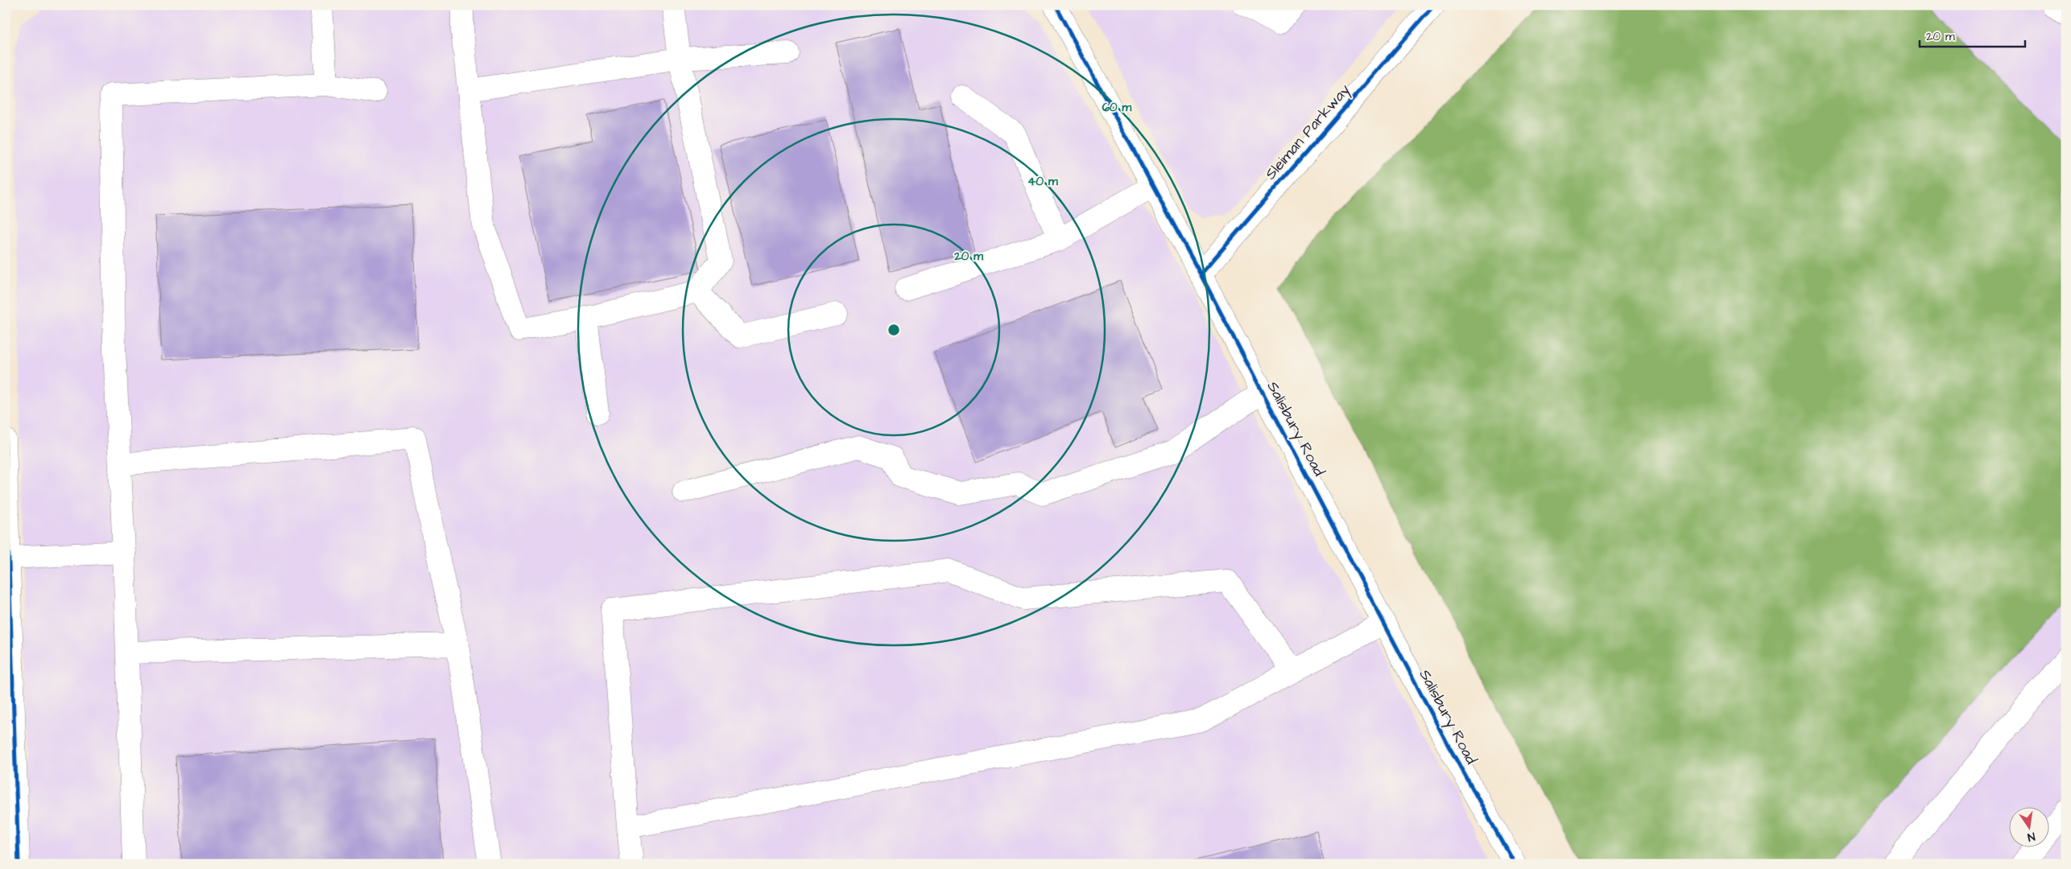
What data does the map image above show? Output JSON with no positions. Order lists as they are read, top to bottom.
{
  "streets": {
    "street": ["Sleiman Parkway", "Salisbury Road"]
  },
  "crossings": [
    ["Sleiman Parkway", "Salisbury Road"]
  ],
  "scale_bar": "20 m",
  "north": "bottom",
  "rings": ["60 m", "40 m", "20 m"]
}
